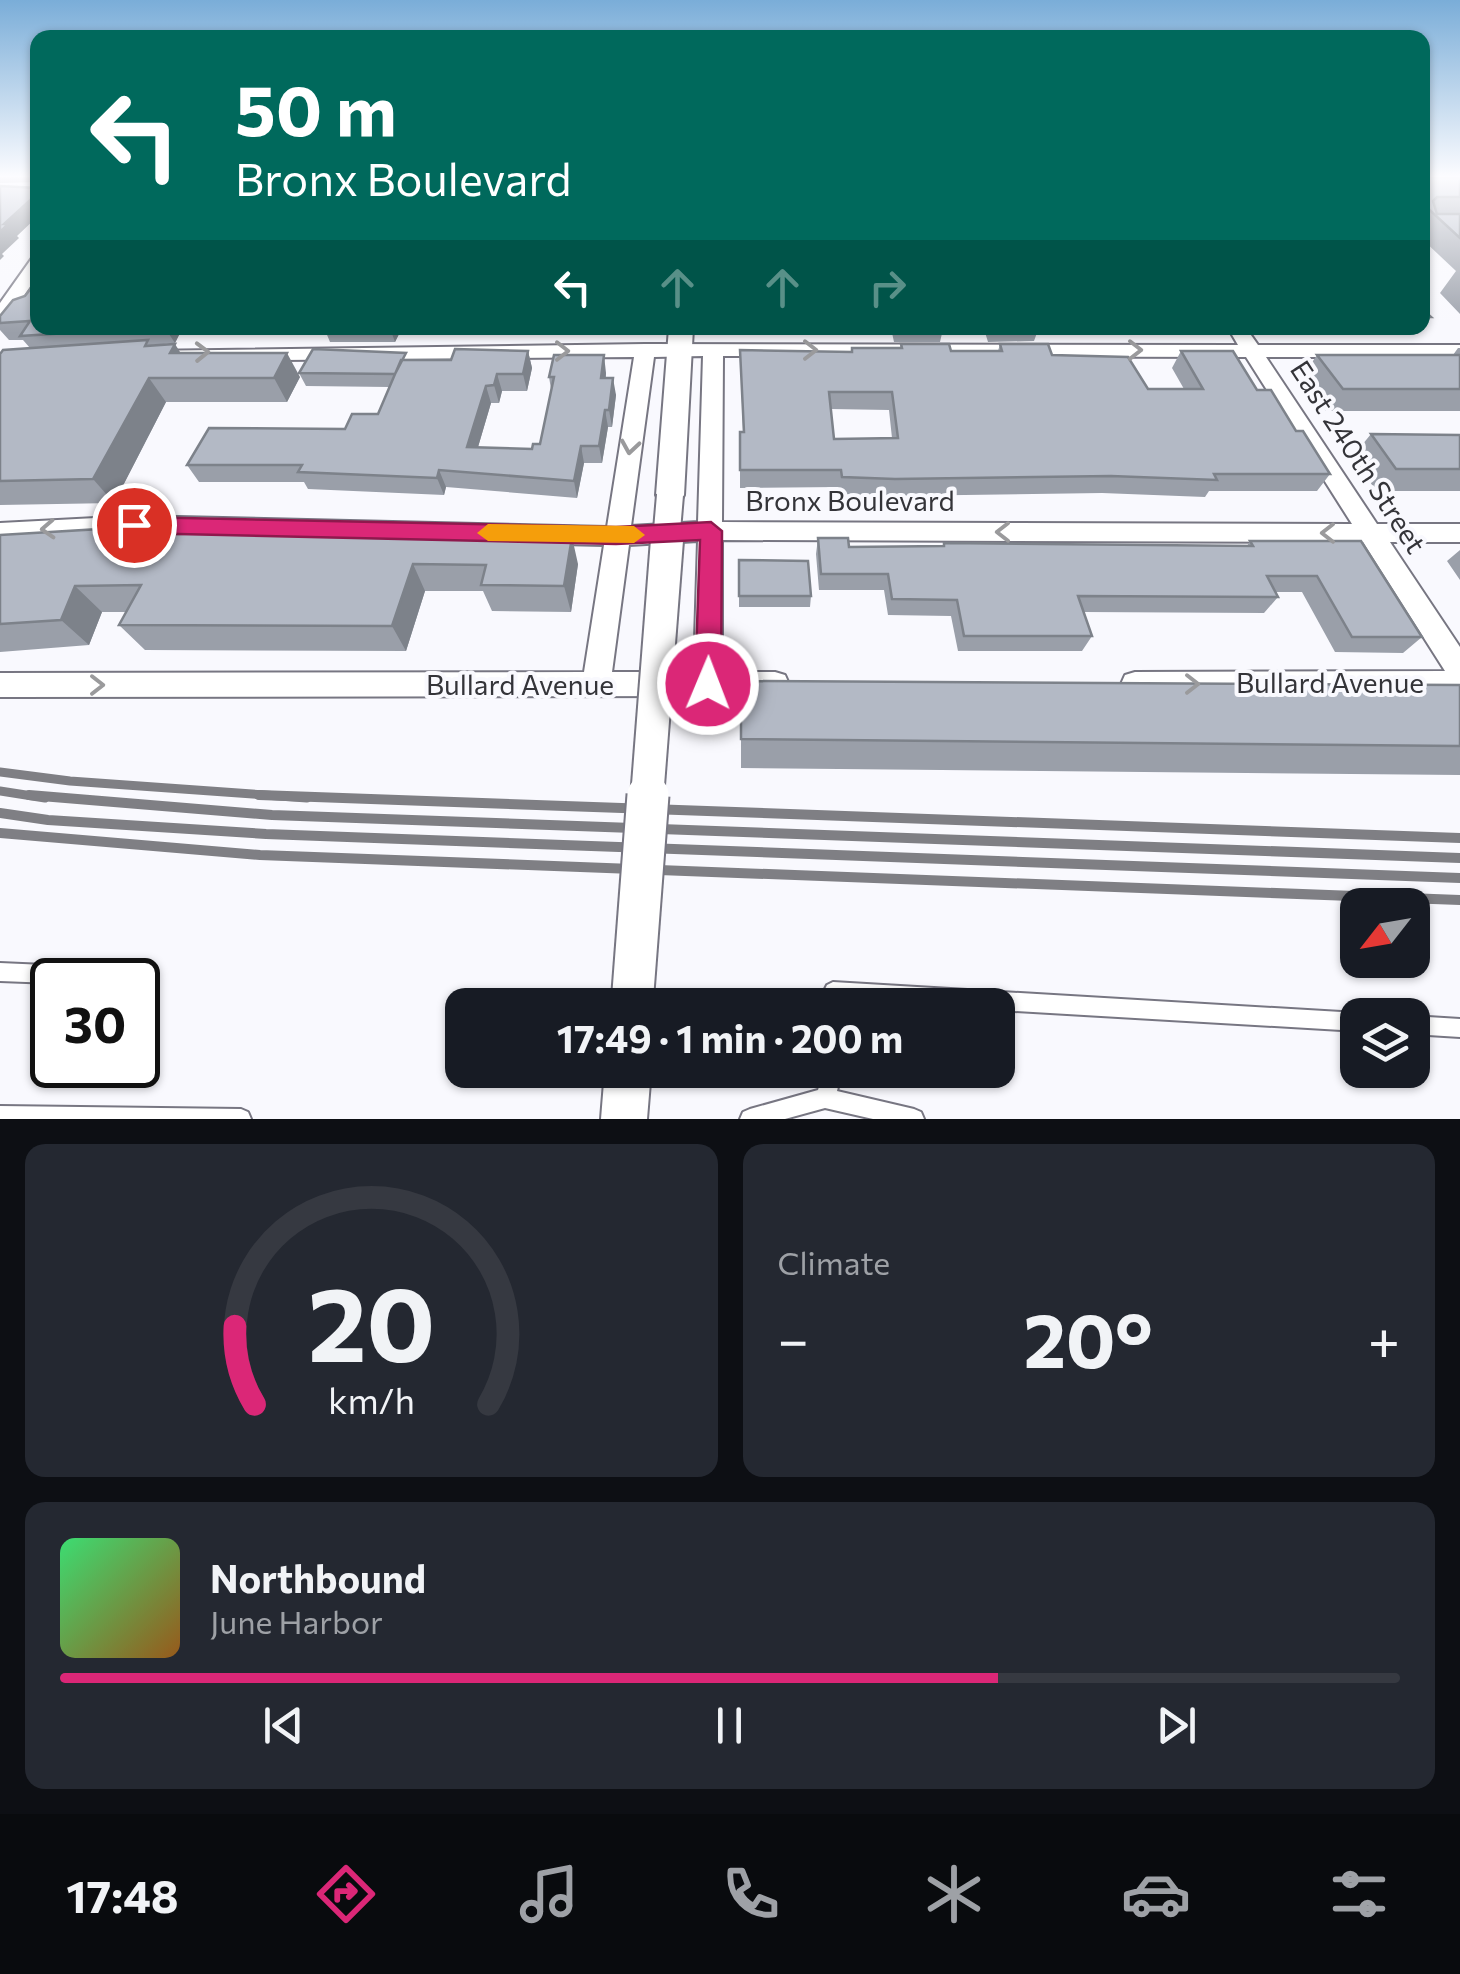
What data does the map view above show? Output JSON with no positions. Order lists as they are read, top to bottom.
{
  "streets": {
    "street": ["East 240th Street", "Bronx Boulevard", "Bullard Avenue"]
  },
  "crossings": [
    ["East 240th Street", "Bronx Boulevard"]
  ],
  "one_way": ["Bullard Avenue"],
  "north": "bottom left",
  "page": {
    "turn": ["50 m", "Bronx Boulevard"],
    "limit": "30",
    "trip": "17:49 · 1 min · 200 m",
    "tile": "Climate",
    "heat": ["−", "20°", "+"],
    "song": ["Northbound", "June Harbor"],
    "tabs": "17:48",
    "gauge": ["20", "km/h"]
  }
}
